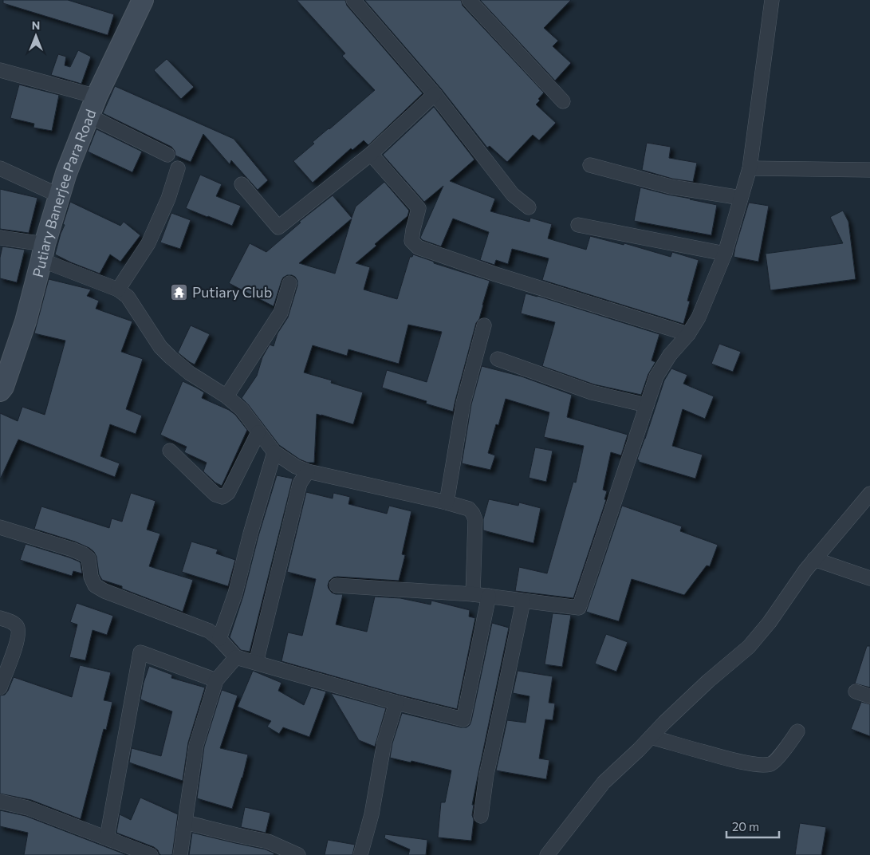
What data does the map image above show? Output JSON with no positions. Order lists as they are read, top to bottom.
{
  "streets": {
    "street": ["Putiary Banerjee Para Road"]
  },
  "places": {
    "temple": ["Putiary Club"]
  },
  "scale_bar": "20 m",
  "north": "top"
}
